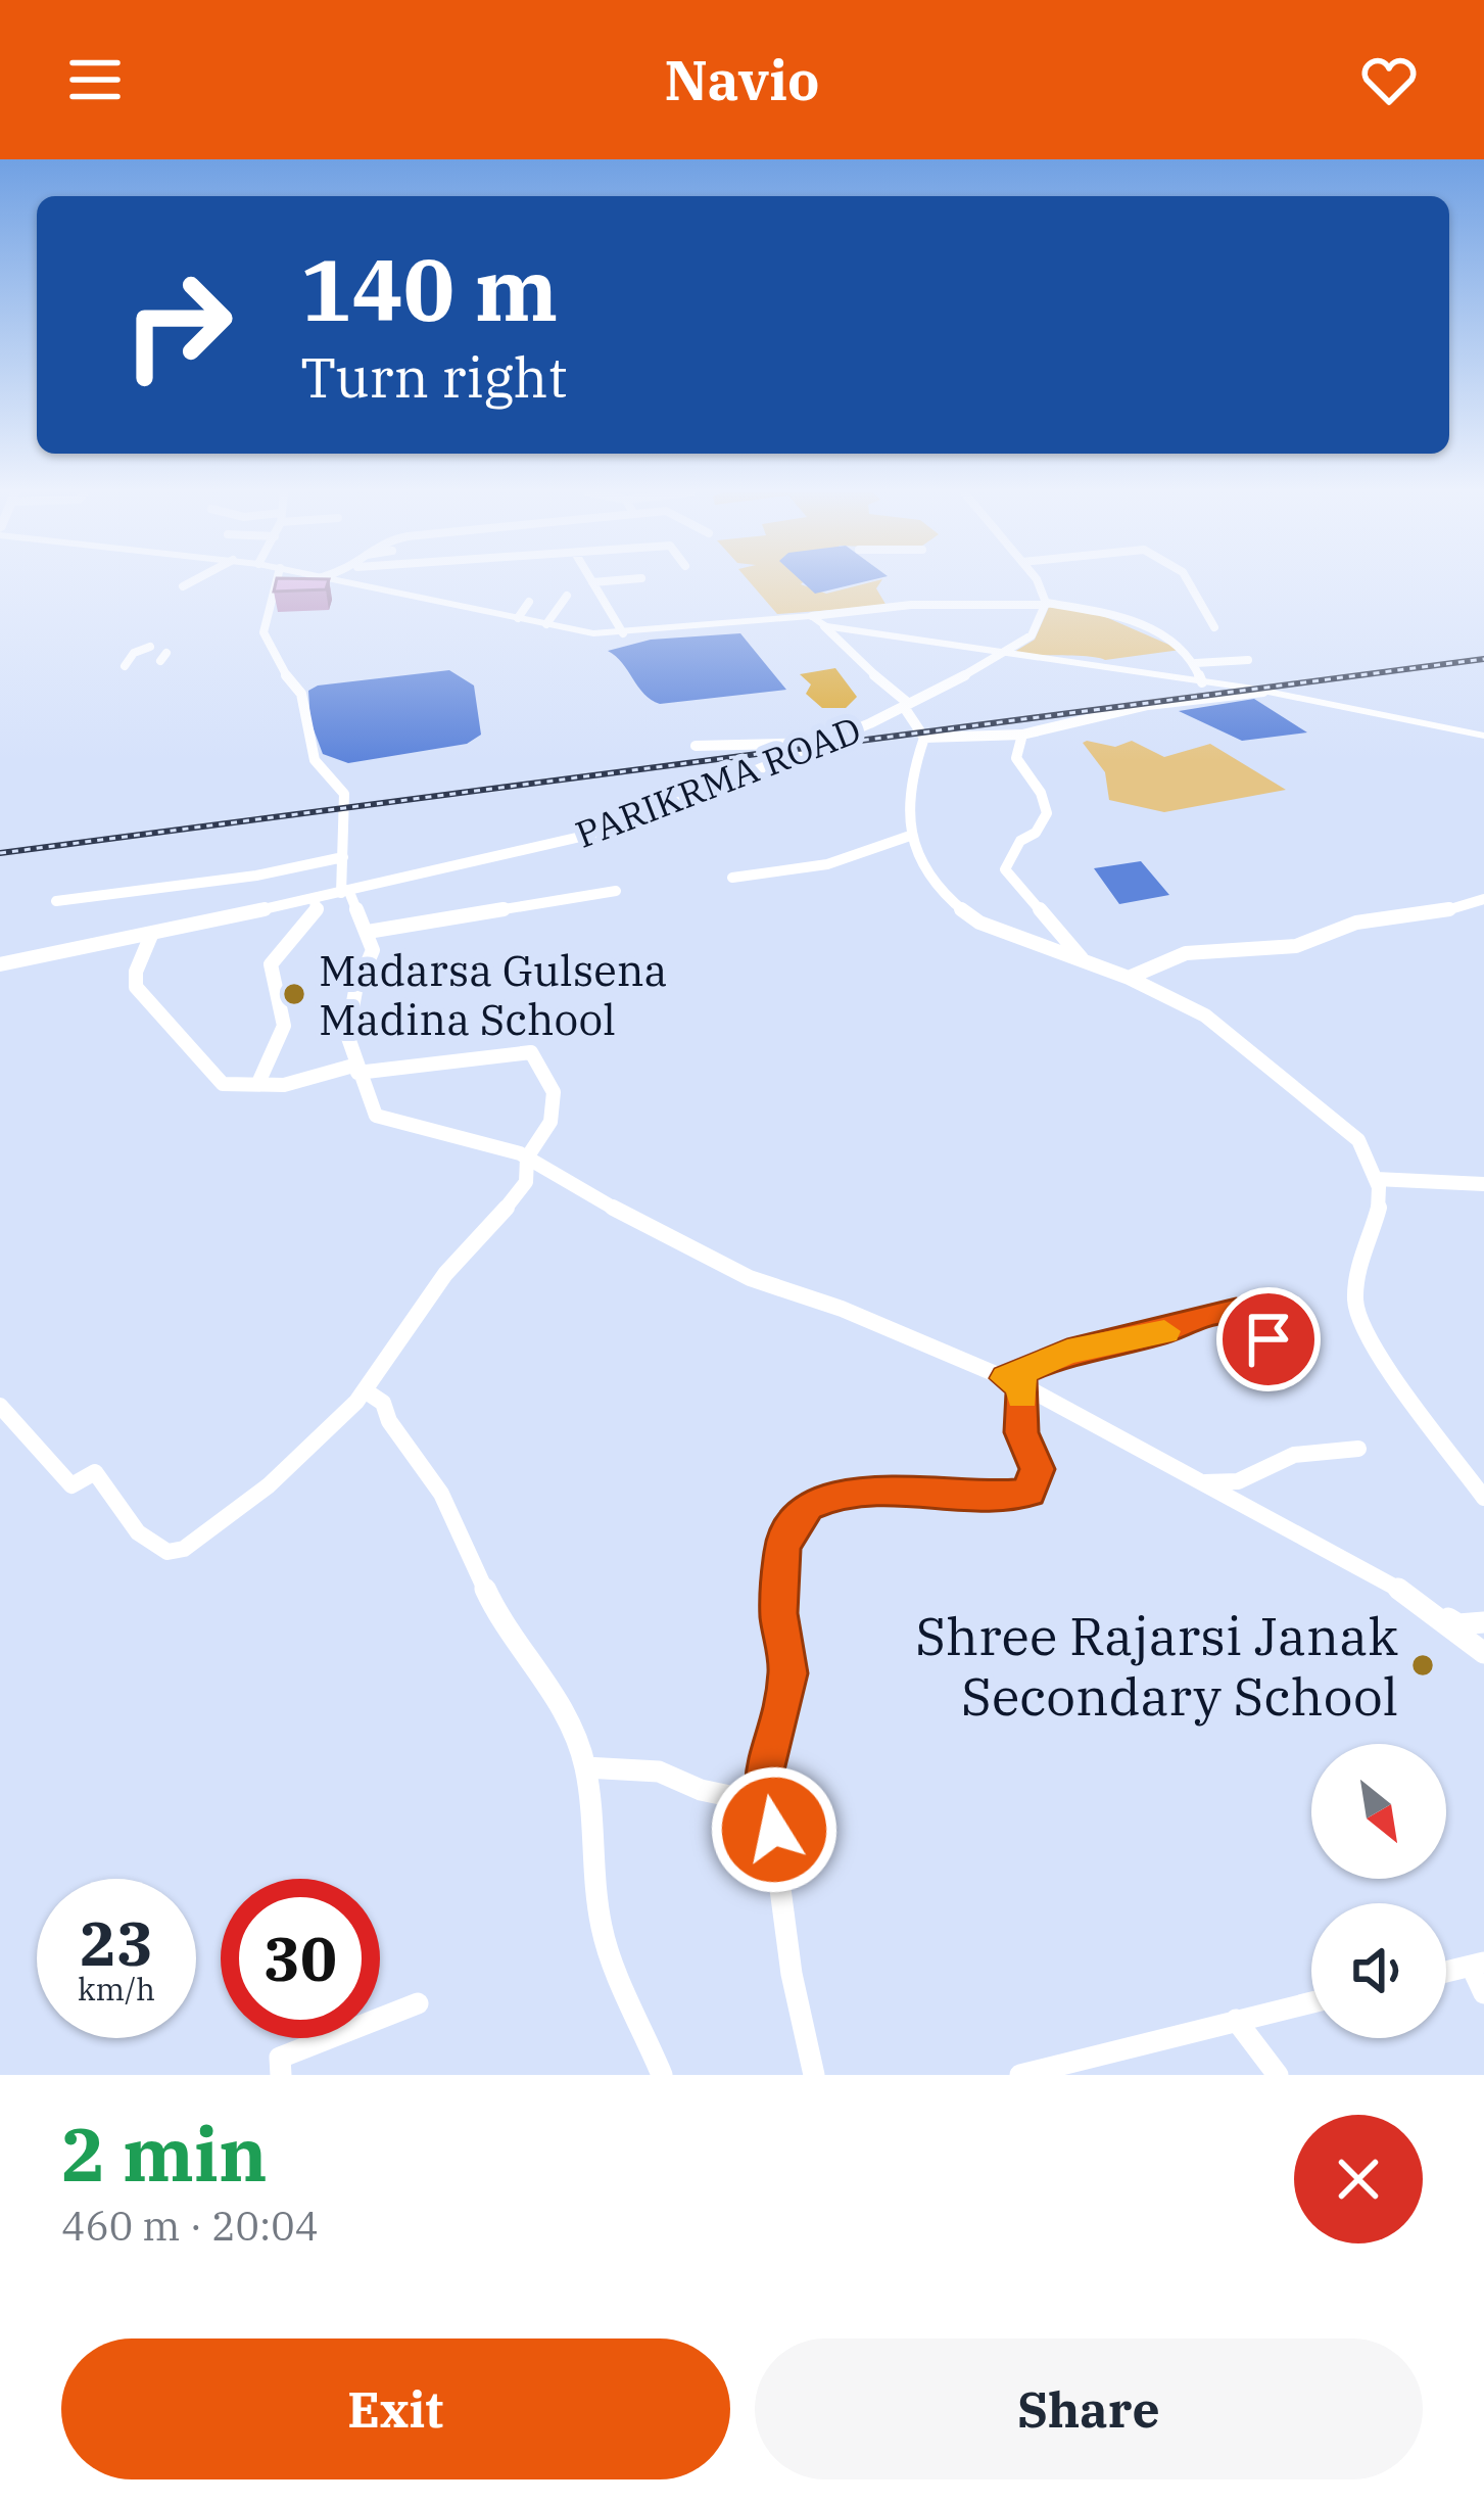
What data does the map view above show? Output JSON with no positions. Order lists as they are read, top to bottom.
{
  "streets": {
    "street": ["PARIKRMA ROAD"]
  },
  "places": ["Madarsa Gulsena Madina School", "Shree Rajarsi Janak Secondary School"],
  "north": "bottom right",
  "page": {
    "header": "Navio",
    "turn": ["140 m", "Turn right"],
    "speed": "23 km/h",
    "limit": "30",
    "heading": ["2 min", "460 m · 20:04"],
    "buttons": ["Exit", "Share"]
  }
}
